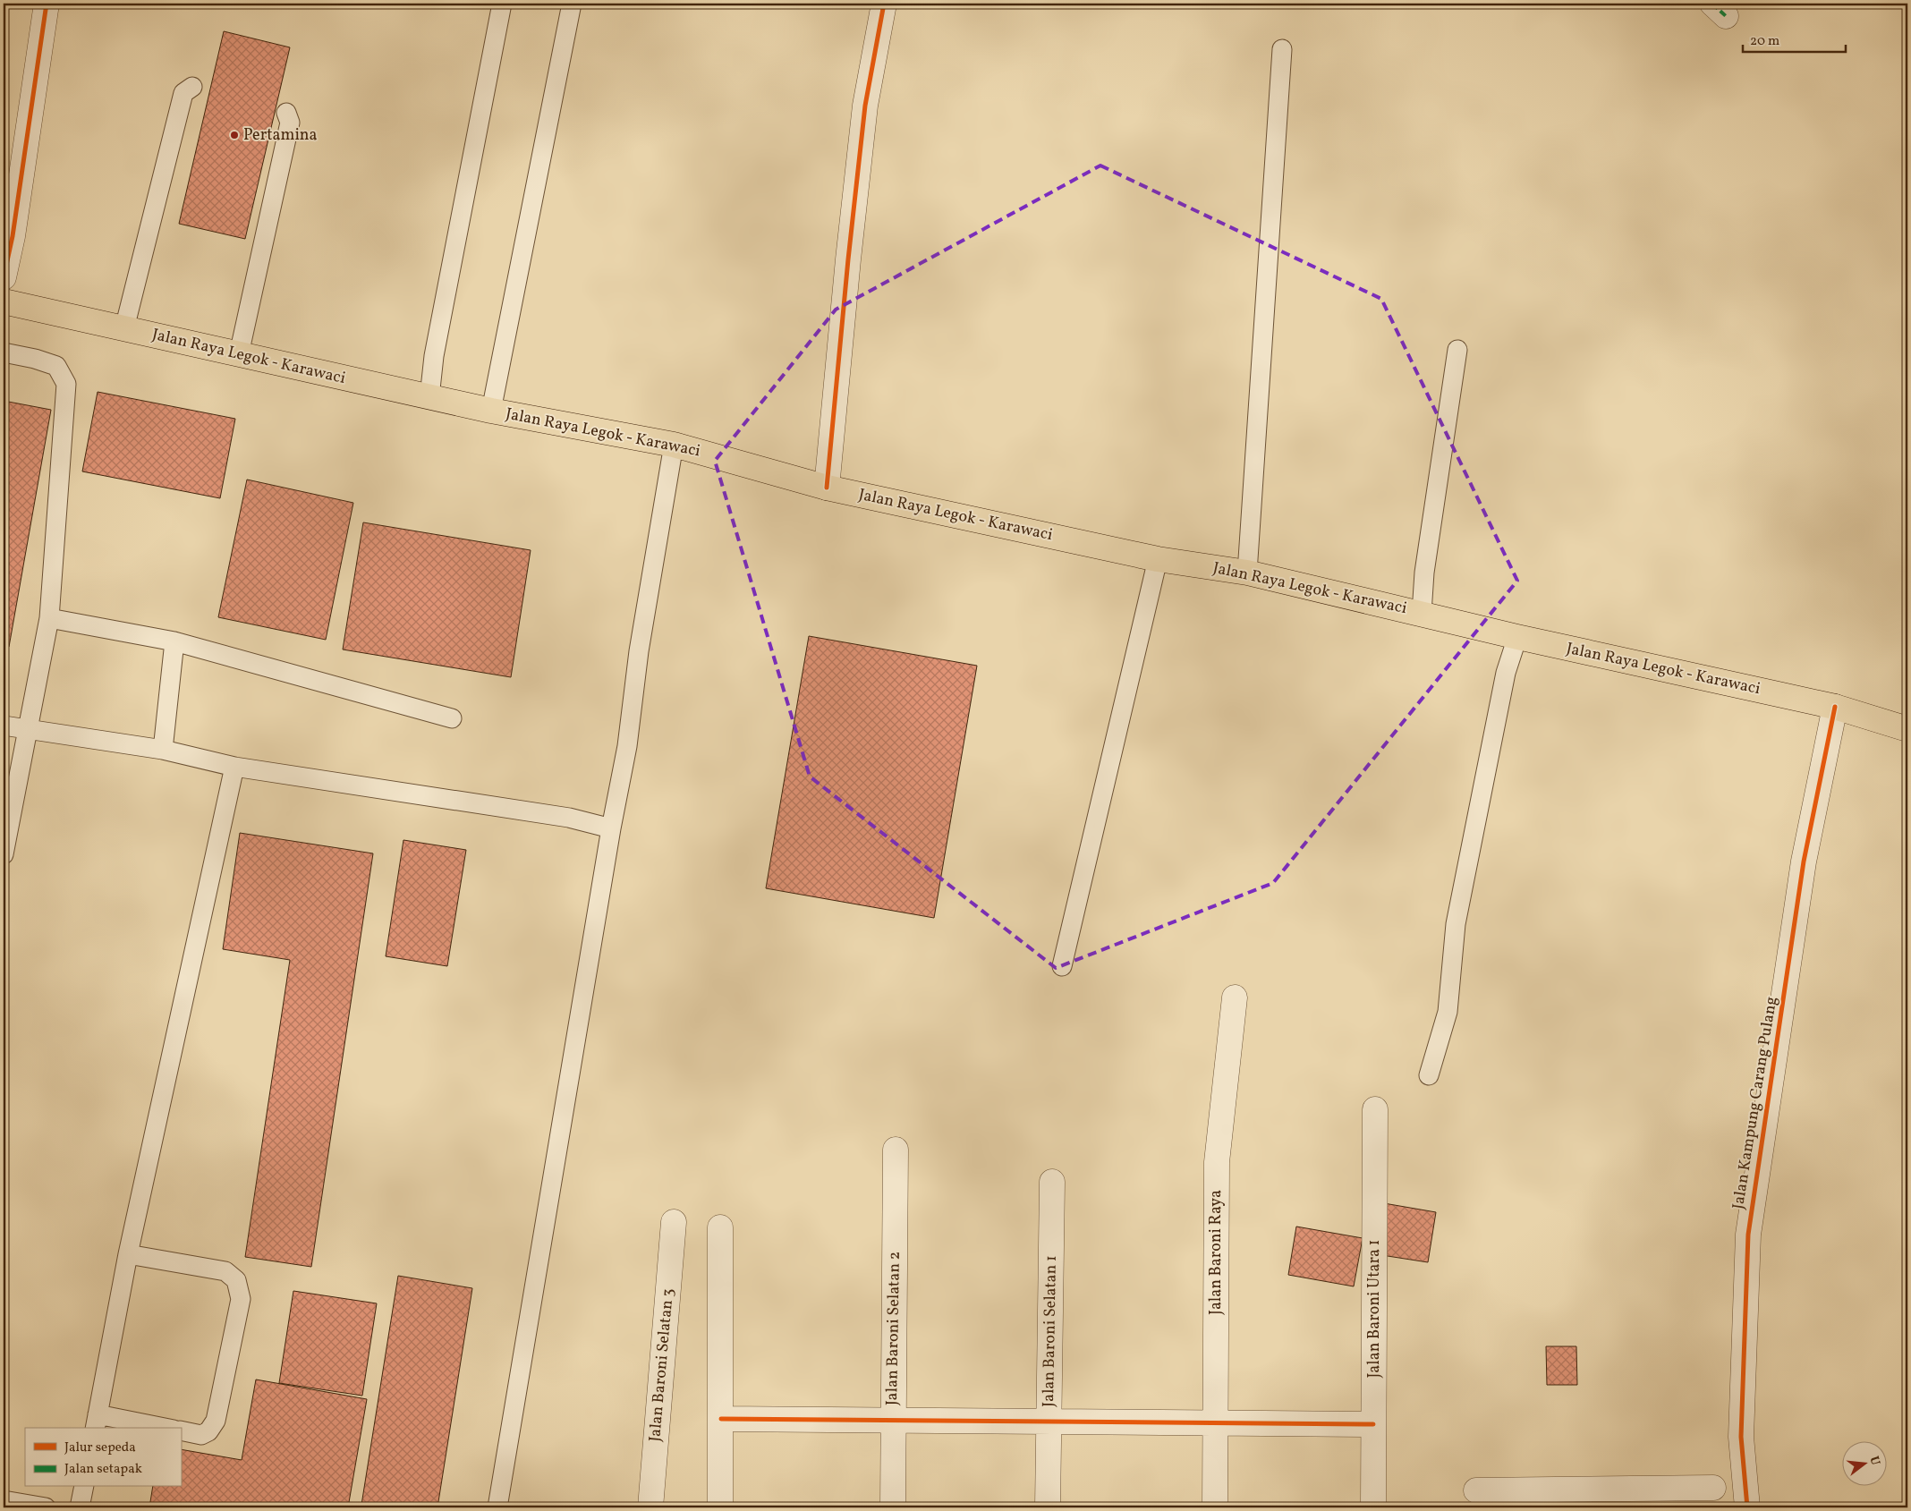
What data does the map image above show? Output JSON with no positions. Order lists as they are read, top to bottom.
{
  "streets": {
    "main road": ["Jalan Raya Legok - Karawaci"],
    "street": [
      "Jalan Kampung Carang Pulang",
      "Jalan Baroni Raya",
      "Jalan Baroni Utara 1",
      "Jalan Baroni Selatan 2",
      "Jalan Baroni Selatan 1",
      "Jalan Baroni Selatan 3"
    ]
  },
  "crossings": [
    ["Jalan Raya Legok - Karawaci", "Jalan Kampung Carang Pulang"]
  ],
  "places": ["Pertamina"],
  "legend": ["Jalur sepeda", "Jalan setapak"],
  "scale_bar": "20 m",
  "north": "right"
}
